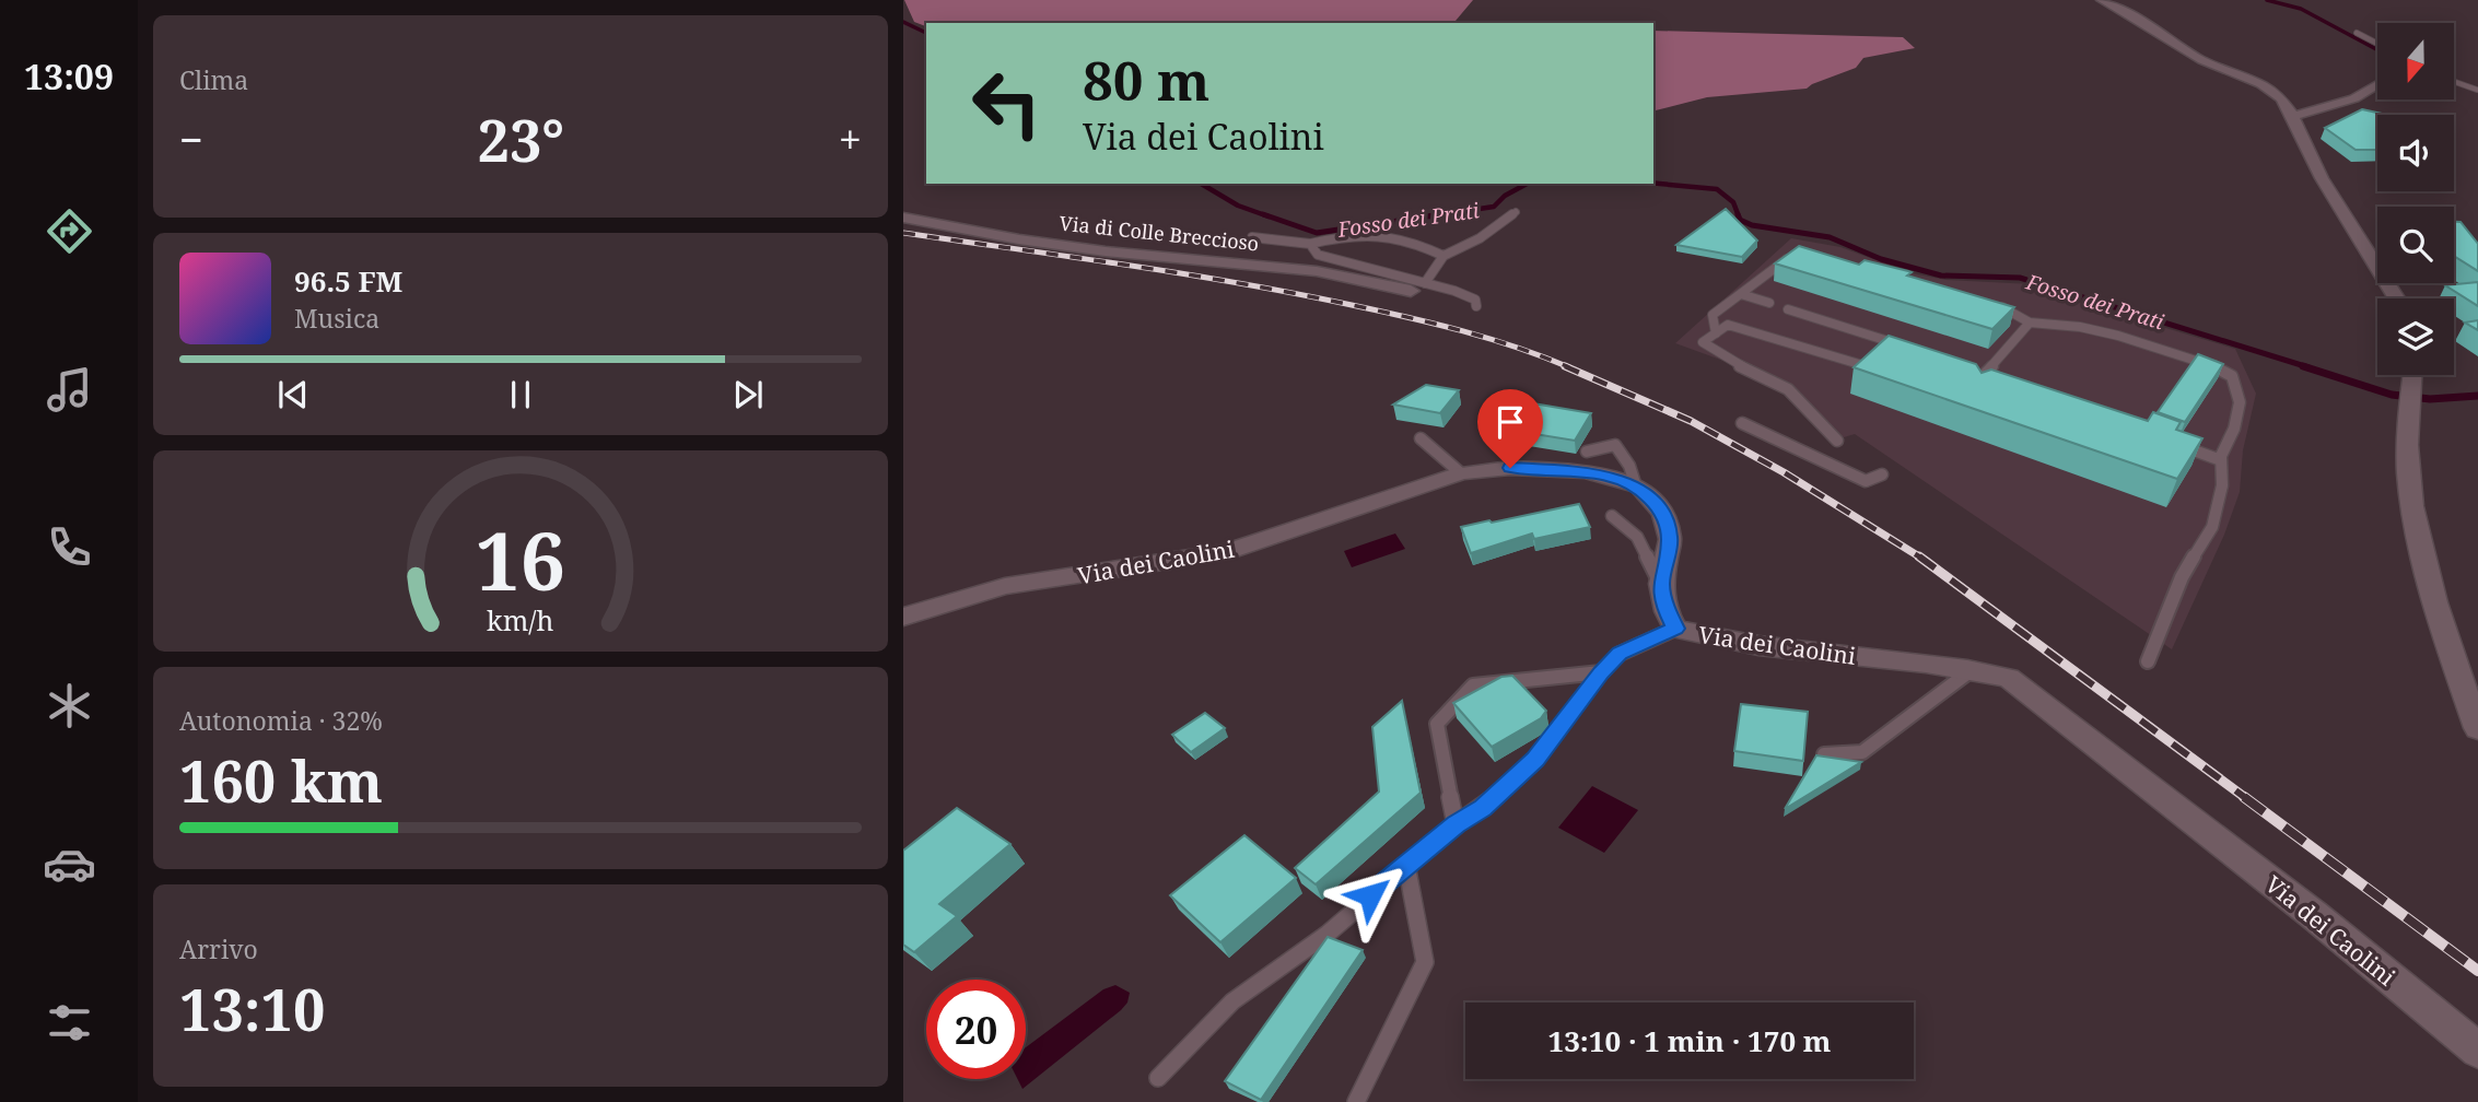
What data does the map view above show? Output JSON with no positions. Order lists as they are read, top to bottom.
{
  "streets": {
    "street": ["Via di Colle Breccioso", "Via dei Caolini"]
  },
  "water": ["Fosso dei Prati"],
  "north": "bottom",
  "page": {
    "tabs": "13:09",
    "tile": [
      "Clima",
      ["Autonomia · 32%", "160 km"],
      ["Arrivo", "13:10"]
    ],
    "turn": ["80 m", "Via dei Caolini"],
    "heat": ["−", "23°", "+"],
    "song": ["96.5 FM", "Musica"],
    "limit": "20",
    "trip": "13:10 · 1 min · 170 m",
    "gauge": ["16", "km/h"]
  }
}
